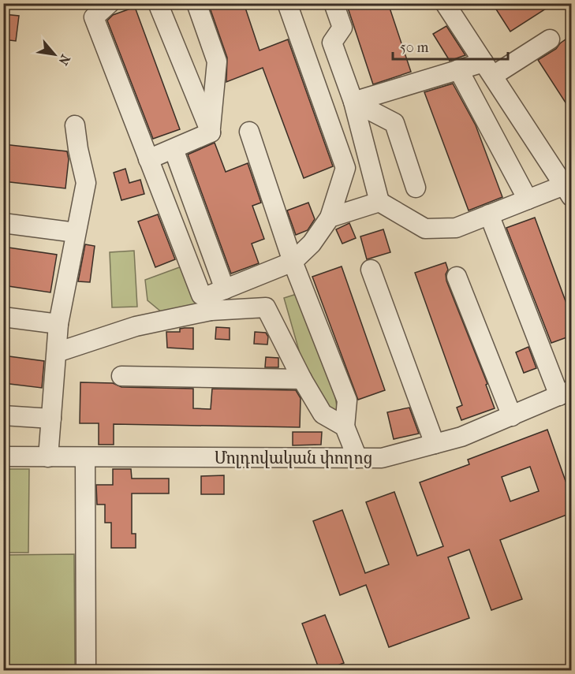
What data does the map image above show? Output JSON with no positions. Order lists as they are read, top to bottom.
{
  "streets": {
    "street": ["Մոլդովական փողոց"]
  },
  "scale_bar": "50 m",
  "north": "bottom right"
}
